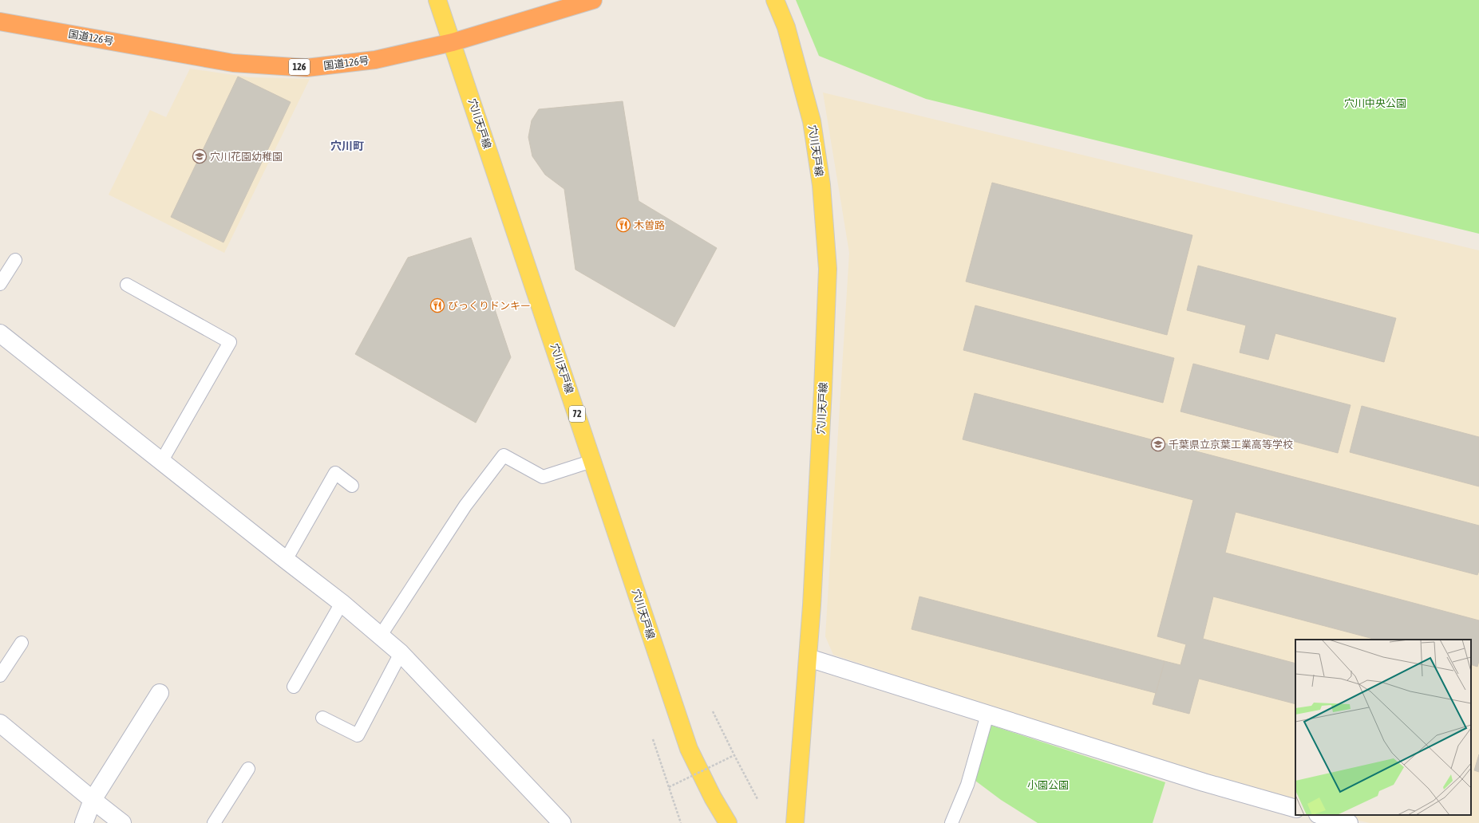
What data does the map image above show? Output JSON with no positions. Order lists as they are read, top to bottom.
{
  "streets": {
    "highway": ["国道126号", "126"],
    "main road": ["穴川天戸線", "72"]
  },
  "crossings": [
    ["国道126号", "穴川天戸線"]
  ],
  "districts": ["穴川町"],
  "parks": ["穴川中央公園", "小園公園"],
  "places": {
    "school or university": ["穴川花園幼稚園", "千葉県立京葉工業高等学校"],
    "restaurant": ["木曽路", "びっくりドンキー"]
  }
}
